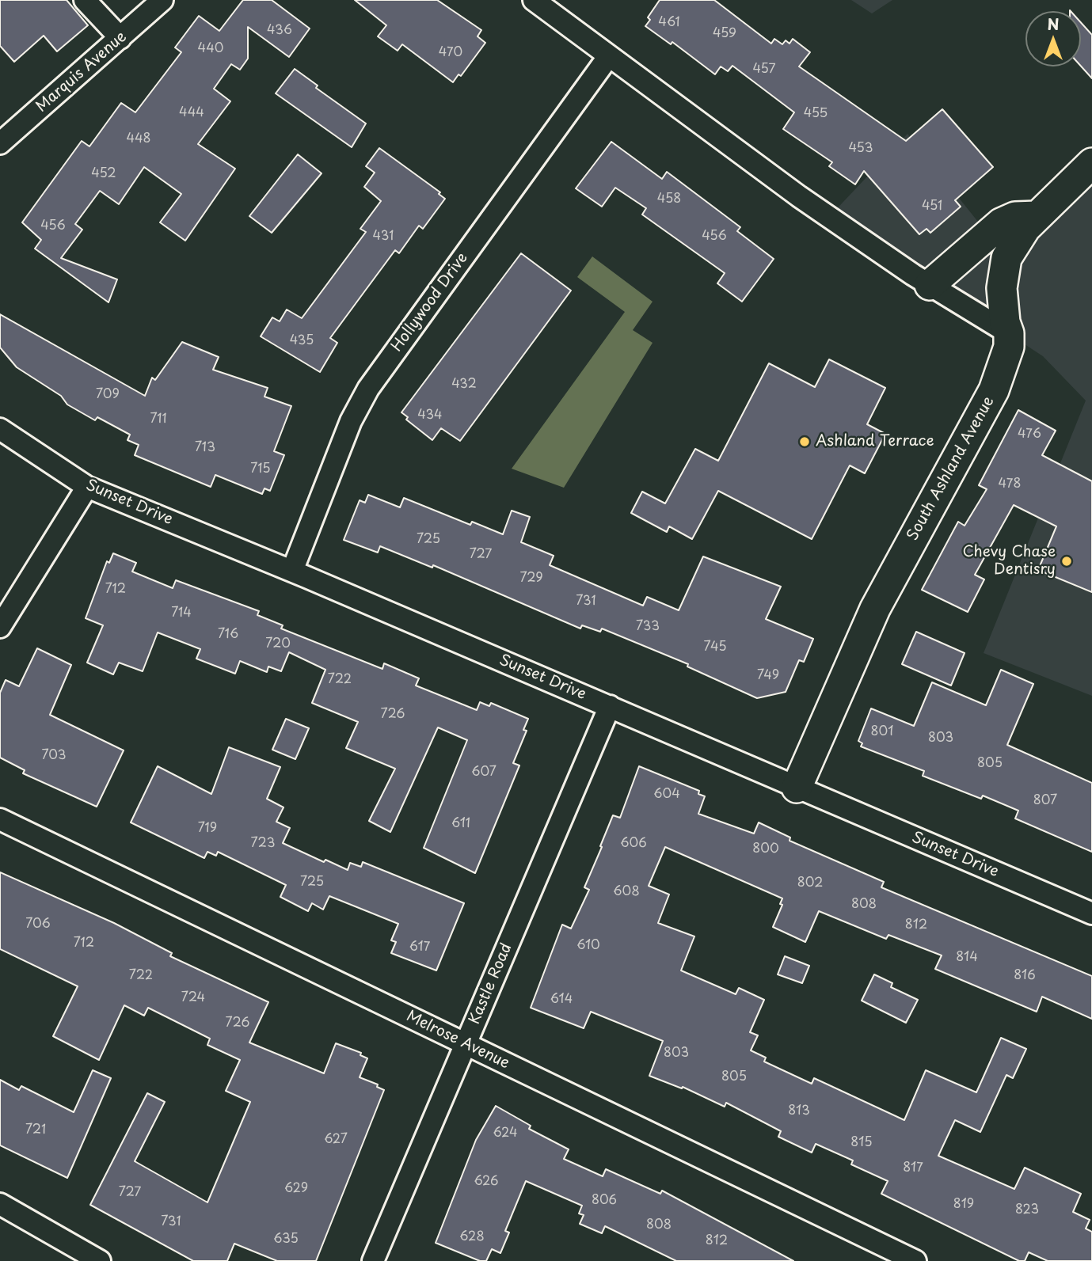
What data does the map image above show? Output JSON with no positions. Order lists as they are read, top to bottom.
{
  "streets": {
    "street": [
      "Marquis Avenue",
      "Hollywood Drive",
      "South Ashland Avenue",
      "Sunset Drive",
      "Kastle Road",
      "Melrose Avenue"
    ]
  },
  "crossings": [
    ["Hollywood Drive", "Sunset Drive"],
    ["South Ashland Avenue", "Sunset Drive"],
    ["Sunset Drive", "Kastle Road"],
    ["Kastle Road", "Melrose Avenue"]
  ],
  "places": ["Ashland Terrace", "Chevy Chase Dentisry"],
  "house_numbers": [
    "461",
    "436",
    "459",
    "440",
    "470",
    "457",
    "444",
    "455",
    "448",
    "453",
    "452",
    "458",
    "451",
    "456",
    "431",
    "456",
    "435",
    "432",
    "709",
    "434",
    "711",
    "476",
    "713",
    "715",
    "478",
    "725",
    "727",
    "729",
    "712",
    "731",
    "714",
    "733",
    "716",
    "720",
    "745",
    "749",
    "722",
    "726",
    "801",
    "803",
    "703",
    "805",
    "607",
    "604",
    "807",
    "611",
    "719",
    "723",
    "606",
    "800",
    "725",
    "802",
    "608",
    "808",
    "706",
    "812",
    "712",
    "610",
    "617",
    "814",
    "722",
    "816",
    "724",
    "614",
    "726",
    "803",
    "805",
    "813",
    "721",
    "624",
    "627",
    "815",
    "817",
    "626",
    "629",
    "727",
    "806",
    "819",
    "823",
    "731",
    "808",
    "628",
    "635",
    "812"
  ],
  "north": "top"
}
